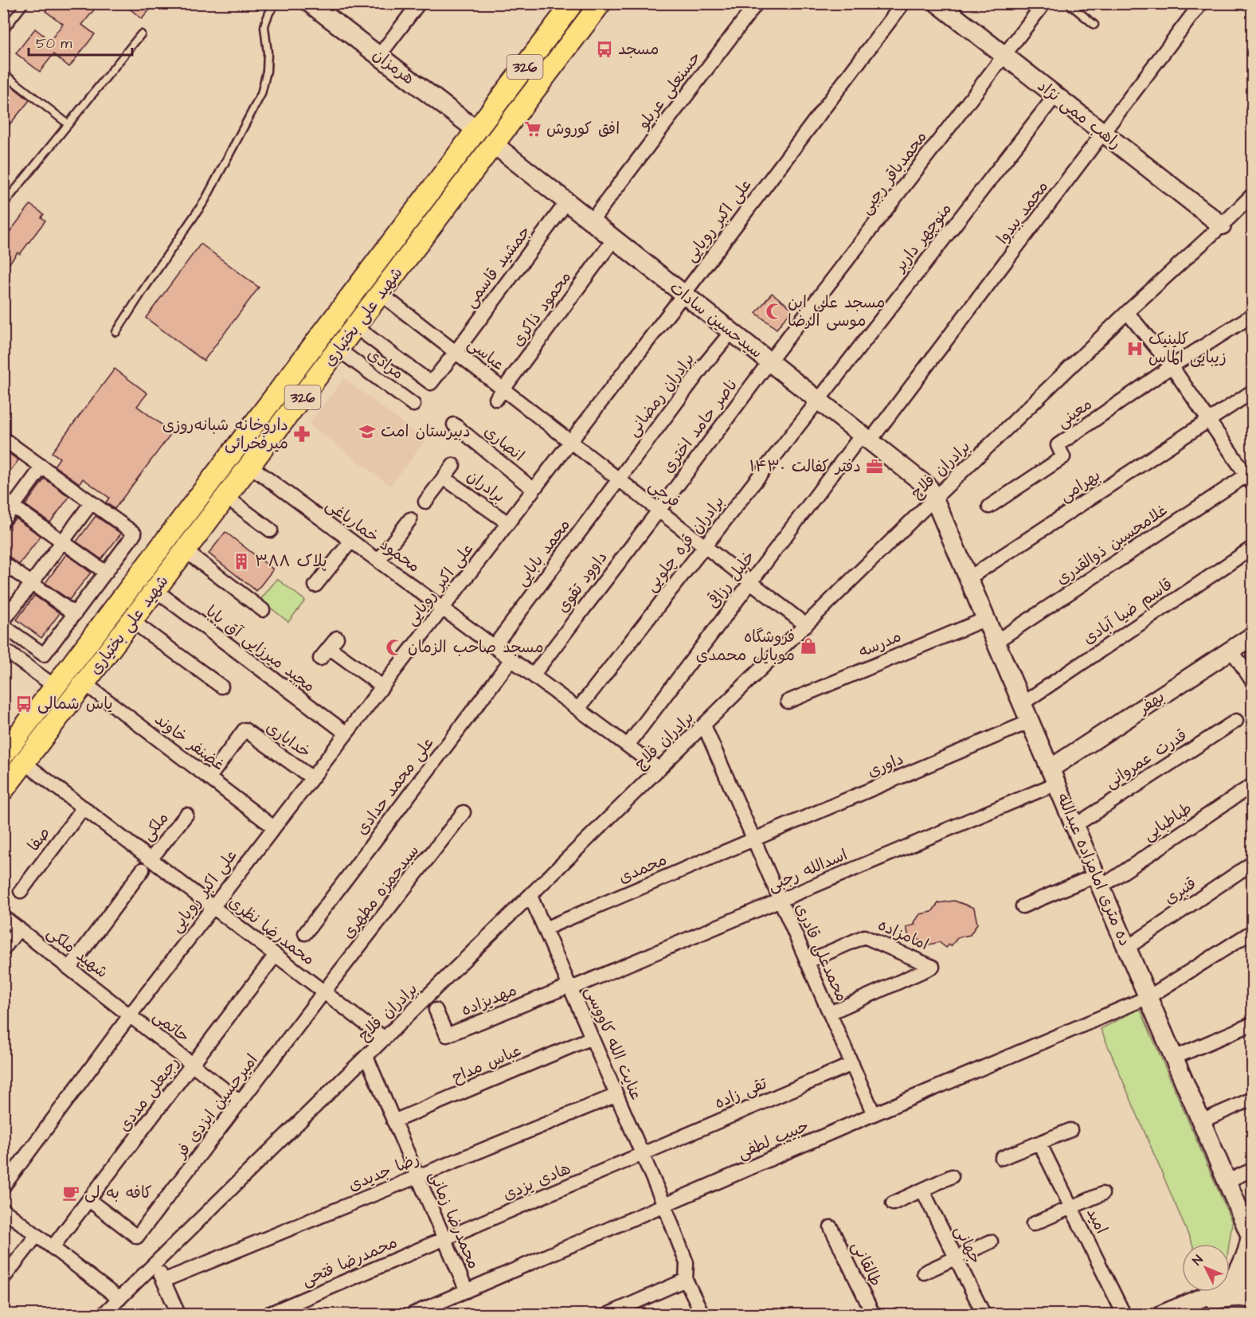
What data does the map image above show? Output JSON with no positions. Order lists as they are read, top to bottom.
{
  "streets": {
    "main road": [
      "هرمزان",
      "326",
      "راهب ممی نژاد",
      "شهید علی بختیاری",
      "سیدحسین سادات",
      "بهفر",
      "ده متری امامزاده عبدالله"
    ],
    "street": [
      "حسنعلی عربلو",
      "محمدباقر رجبی",
      "محمد بیدوا",
      "علی اکبر رویایی",
      "منوچهر داربر",
      "جمشید قاسمی",
      "محمود ذاکری",
      "عباسی",
      "مرادی",
      "برادران رمضانی",
      "معینی",
      "ناصر حامد اختری",
      "انصاری",
      "برادران فلاح",
      "بهرامی",
      "برادران",
      "فرجی",
      "محمود خمارباغی",
      "برادران قره چلویی",
      "غلامحسین ذوالقدری",
      "محمد بابایی",
      "خلیل رزاقی",
      "داوود تقوی",
      "قاسم ضیا آبادی",
      "مدرسه",
      "مجید میرزایی آق بابا",
      "خدایاری",
      "غضنفر خاوند",
      "قدرت عمروانی",
      "داوری",
      "علی محمد حدادی",
      "طباطبایی",
      "ملکی",
      "صفا",
      "محمدی",
      "اسدالله رجبی",
      "قنبری",
      "سیدحمزه مطهری",
      "محمدرضا نظری",
      "امامزاده",
      "شهید ملکی",
      "محمدعلی قادری",
      "مهدیزاده",
      "حاتمی",
      "عنایت‌ الله کاووسی",
      "عباس مداح",
      "تقی زاده",
      "رجبعلی مددی",
      "امیرحسین ایزدی فر",
      "حبیب لطفی",
      "رضا جدیدی",
      "هادی یزدی",
      "محمدرضا زمانی",
      "امید",
      "جهانی",
      "محمدرضا فتحی",
      "طالقانی"
    ]
  },
  "crossings": [
    ["هرمزان", "شهید علی بختیاری"],
    ["حسنعلی عربلو", "سیدحسین سادات"],
    ["راهب ممی نژاد", "محمدباقر رجبی"],
    ["راهب ممی نژاد", "محمد بیدوا"],
    ["راهب ممی نژاد", "منوچهر داربر"],
    ["راهب ممی نژاد", "برادران فلاح"],
    ["محمدباقر رجبی", "سیدحسین سادات"],
    ["محمدباقر رجبی", "ناصر حامد اختری"],
    ["محمد بیدوا", "سیدحسین سادات"],
    ["محمد بیدوا", "خلیل رزاقی"],
    ["علی اکبر رویایی", "سیدحسین سادات"],
    ["علی اکبر رویایی", "عباسی"],
    ["علی اکبر رویایی", "انصاری"],
    ["علی اکبر رویایی", "برادران"],
    ["علی اکبر رویایی", "فرجی"],
    ["علی اکبر رویایی", "محمود خمارباغی"],
    ["علی اکبر رویایی", "مجید میرزایی آق بابا"],
    ["علی اکبر رویایی", "خدایاری"],
    ["علی اکبر رویایی", "غضنفر خاوند"],
    ["علی اکبر رویایی", "محمدرضا نظری"],
    ["علی اکبر رویایی", "شهید ملکی"],
    ["علی اکبر رویایی", "حاتمی"],
    ["منوچهر داربر", "سیدحسین سادات"],
    ["منوچهر داربر", "برادران قره چلویی"],
    ["جمشید قاسمی", "شهید علی بختیاری"],
    ["جمشید قاسمی", "سیدحسین سادات"],
    ["جمشید قاسمی", "عباسی"],
    ["محمود ذاکری", "سیدحسین سادات"],
    ["محمود ذاکری", "عباسی"],
    ["شهید علی بختیاری", "سیدحسین سادات"],
    ["شهید علی بختیاری", "عباسی"],
    ["شهید علی بختیاری", "مرادی"],
    ["شهید علی بختیاری", "محمود خمارباغی"],
    ["شهید علی بختیاری", "مجید میرزایی آق بابا"],
    ["شهید علی بختیاری", "غضنفر خاوند"],
    ["شهید علی بختیاری", "محمدرضا نظری"],
    ["سیدحسین سادات", "برادران رمضانی"],
    ["سیدحسین سادات", "ناصر حامد اختری"],
    ["سیدحسین سادات", "برادران فلاح"],
    ["سیدحسین سادات", "برادران قره چلویی"],
    ["سیدحسین سادات", "خلیل رزاقی"],
    ["سیدحسین سادات", "ده متری امامزاده عبدالله"],
    ["عباسی", "فرجی"],
    ["برادران رمضانی", "فرجی"],
    ["برادران رمضانی", "محمد بابایی"],
    ["ناصر حامد اختری", "فرجی"],
    ["ناصر حامد اختری", "داوود تقوی"],
    ["برادران فلاح", "فرجی"],
    ["برادران فلاح", "محمود خمارباغی"],
    ["برادران فلاح", "ده متری امامزاده عبدالله"],
    ["برادران فلاح", "محمدرضا نظری"],
    ["برادران فلاح", "محمدعلی قادری"],
    ["برادران فلاح", "عنایت‌ الله کاووسی"],
    ["برادران فلاح", "محمدرضا زمانی"],
    ["بهرامی", "ده متری امامزاده عبدالله"],
    ["فرجی", "برادران قره چلویی"],
    ["فرجی", "محمد بابایی"],
    ["فرجی", "خلیل رزاقی"],
    ["فرجی", "داوود تقوی"],
    ["محمود خمارباغی", "برادران قره چلویی"],
    ["محمود خمارباغی", "محمد بابایی"],
    ["محمود خمارباغی", "خلیل رزاقی"],
    ["محمود خمارباغی", "داوود تقوی"],
    ["محمود خمارباغی", "علی محمد حدادی"],
    ["غلامحسین ذوالقدری", "ده متری امامزاده عبدالله"],
    ["قاسم ضیا آبادی", "ده متری امامزاده عبدالله"],
    ["مدرسه", "ده متری امامزاده عبدالله"],
    ["بهفر", "ده متری امامزاده عبدالله"],
    ["بهفر", "اسدالله رجبی"],
    ["خدایاری", "غضنفر خاوند"],
    ["قدرت عمروانی", "ده متری امامزاده عبدالله"],
    ["داوری", "محمدی"],
    ["داوری", "ده متری امامزاده عبدالله"],
    ["داوری", "محمدعلی قادری"],
    ["طباطبایی", "ده متری امامزاده عبدالله"],
    ["ملکی", "محمدرضا نظری"],
    ["ملکی", "شهید ملکی"],
    ["صفا", "محمدرضا نظری"],
    ["محمدی", "محمدعلی قادری"],
    ["محمدی", "عنایت‌ الله کاووسی"],
    ["ده متری امامزاده عبدالله", "اسدالله رجبی"],
    ["ده متری امامزاده عبدالله", "قنبری"],
    ["ده متری امامزاده عبدالله", "حبیب لطفی"],
    ["اسدالله رجبی", "محمدعلی قادری"],
    ["اسدالله رجبی", "مهدیزاده"],
    ["اسدالله رجبی", "عنایت‌ الله کاووسی"],
    ["سیدحمزه مطهری", "محمدرضا نظری"],
    ["سیدحمزه مطهری", "امیرحسین ایزدی فر"],
    ["محمدرضا نظری", "امیرحسین ایزدی فر"],
    ["امامزاده", "محمدعلی قادری"],
    ["شهید ملکی", "حاتمی"],
    ["محمدعلی قادری", "تقی زاده"],
    ["محمدعلی قادری", "حبیب لطفی"],
    ["مهدیزاده", "عنایت‌ الله کاووسی"],
    ["حاتمی", "رجبعلی مددی"],
    ["حاتمی", "امیرحسین ایزدی فر"],
    ["عنایت‌ الله کاووسی", "عباس مداح"],
    ["عنایت‌ الله کاووسی", "تقی زاده"],
    ["عنایت‌ الله کاووسی", "حبیب لطفی"],
    ["عنایت‌ الله کاووسی", "رضا جدیدی"],
    ["عنایت‌ الله کاووسی", "هادی یزدی"],
    ["عباس مداح", "محمدرضا زمانی"],
    ["تقی زاده", "هادی یزدی"],
    ["رجبعلی مددی", "امیرحسین ایزدی فر"],
    ["حبیب لطفی", "محمدرضا زمانی"],
    ["رضا جدیدی", "محمدرضا زمانی"],
    ["هادی یزدی", "محمدرضا زمانی"],
    ["هادی یزدی", "محمدرضا فتحی"],
    ["محمدرضا زمانی", "محمدرضا فتحی"]
  ],
  "places": {
    "bus stop": ["مسجد", "یاس شمالی"],
    "supermarket": ["افق کوروش"],
    "mosque": ["مسجد علی ابن موسی الرضا", "مسجد صاحب الزمان"],
    "hospital": ["کلینیک زیبایی الماس"],
    "school or university": ["دبیرستان امت"],
    "pharmacy": ["داروخانه شبانه‌روزی میرفخرائی"],
    "office": ["دفتر کفالت ۱۴۳۰"],
    "building": ["پلاک ۳۸۸"],
    "shop": ["فروشگاه موبایل محمدی"],
    "cafe": ["کافه به لی"]
  },
  "scale_bar": "50 m",
  "north": "top left"
}
